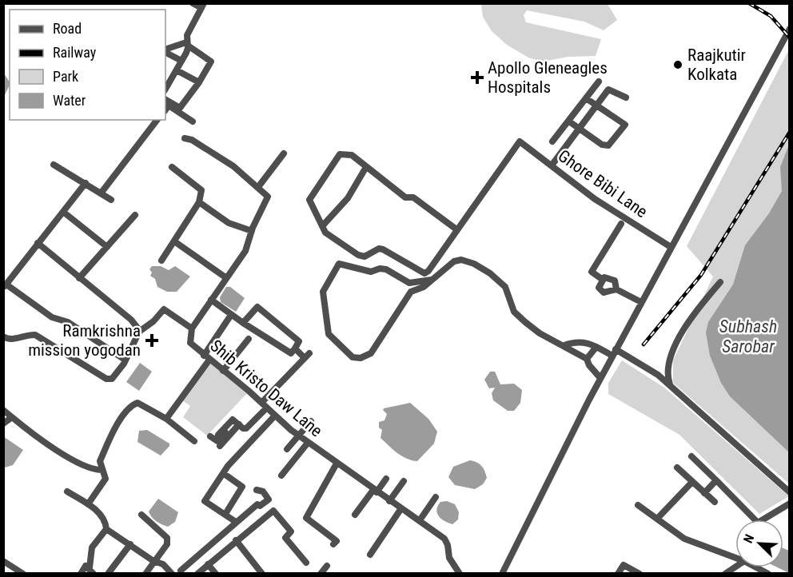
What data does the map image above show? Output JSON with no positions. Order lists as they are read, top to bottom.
{
  "streets": {
    "street": ["Ghore Bibi Lane", "Shib Kristo Daw Lane"]
  },
  "water": ["Subhash Sarobar"],
  "places": {
    "other": ["Raajkutir Kolkata"],
    "health": ["Apollo Gleneagles Hospitals", "Ramkrishna mission yogodan"]
  },
  "legend": [
    "Road",
    "Railway",
    "Park",
    "Water"
  ],
  "north": "top left"
}
